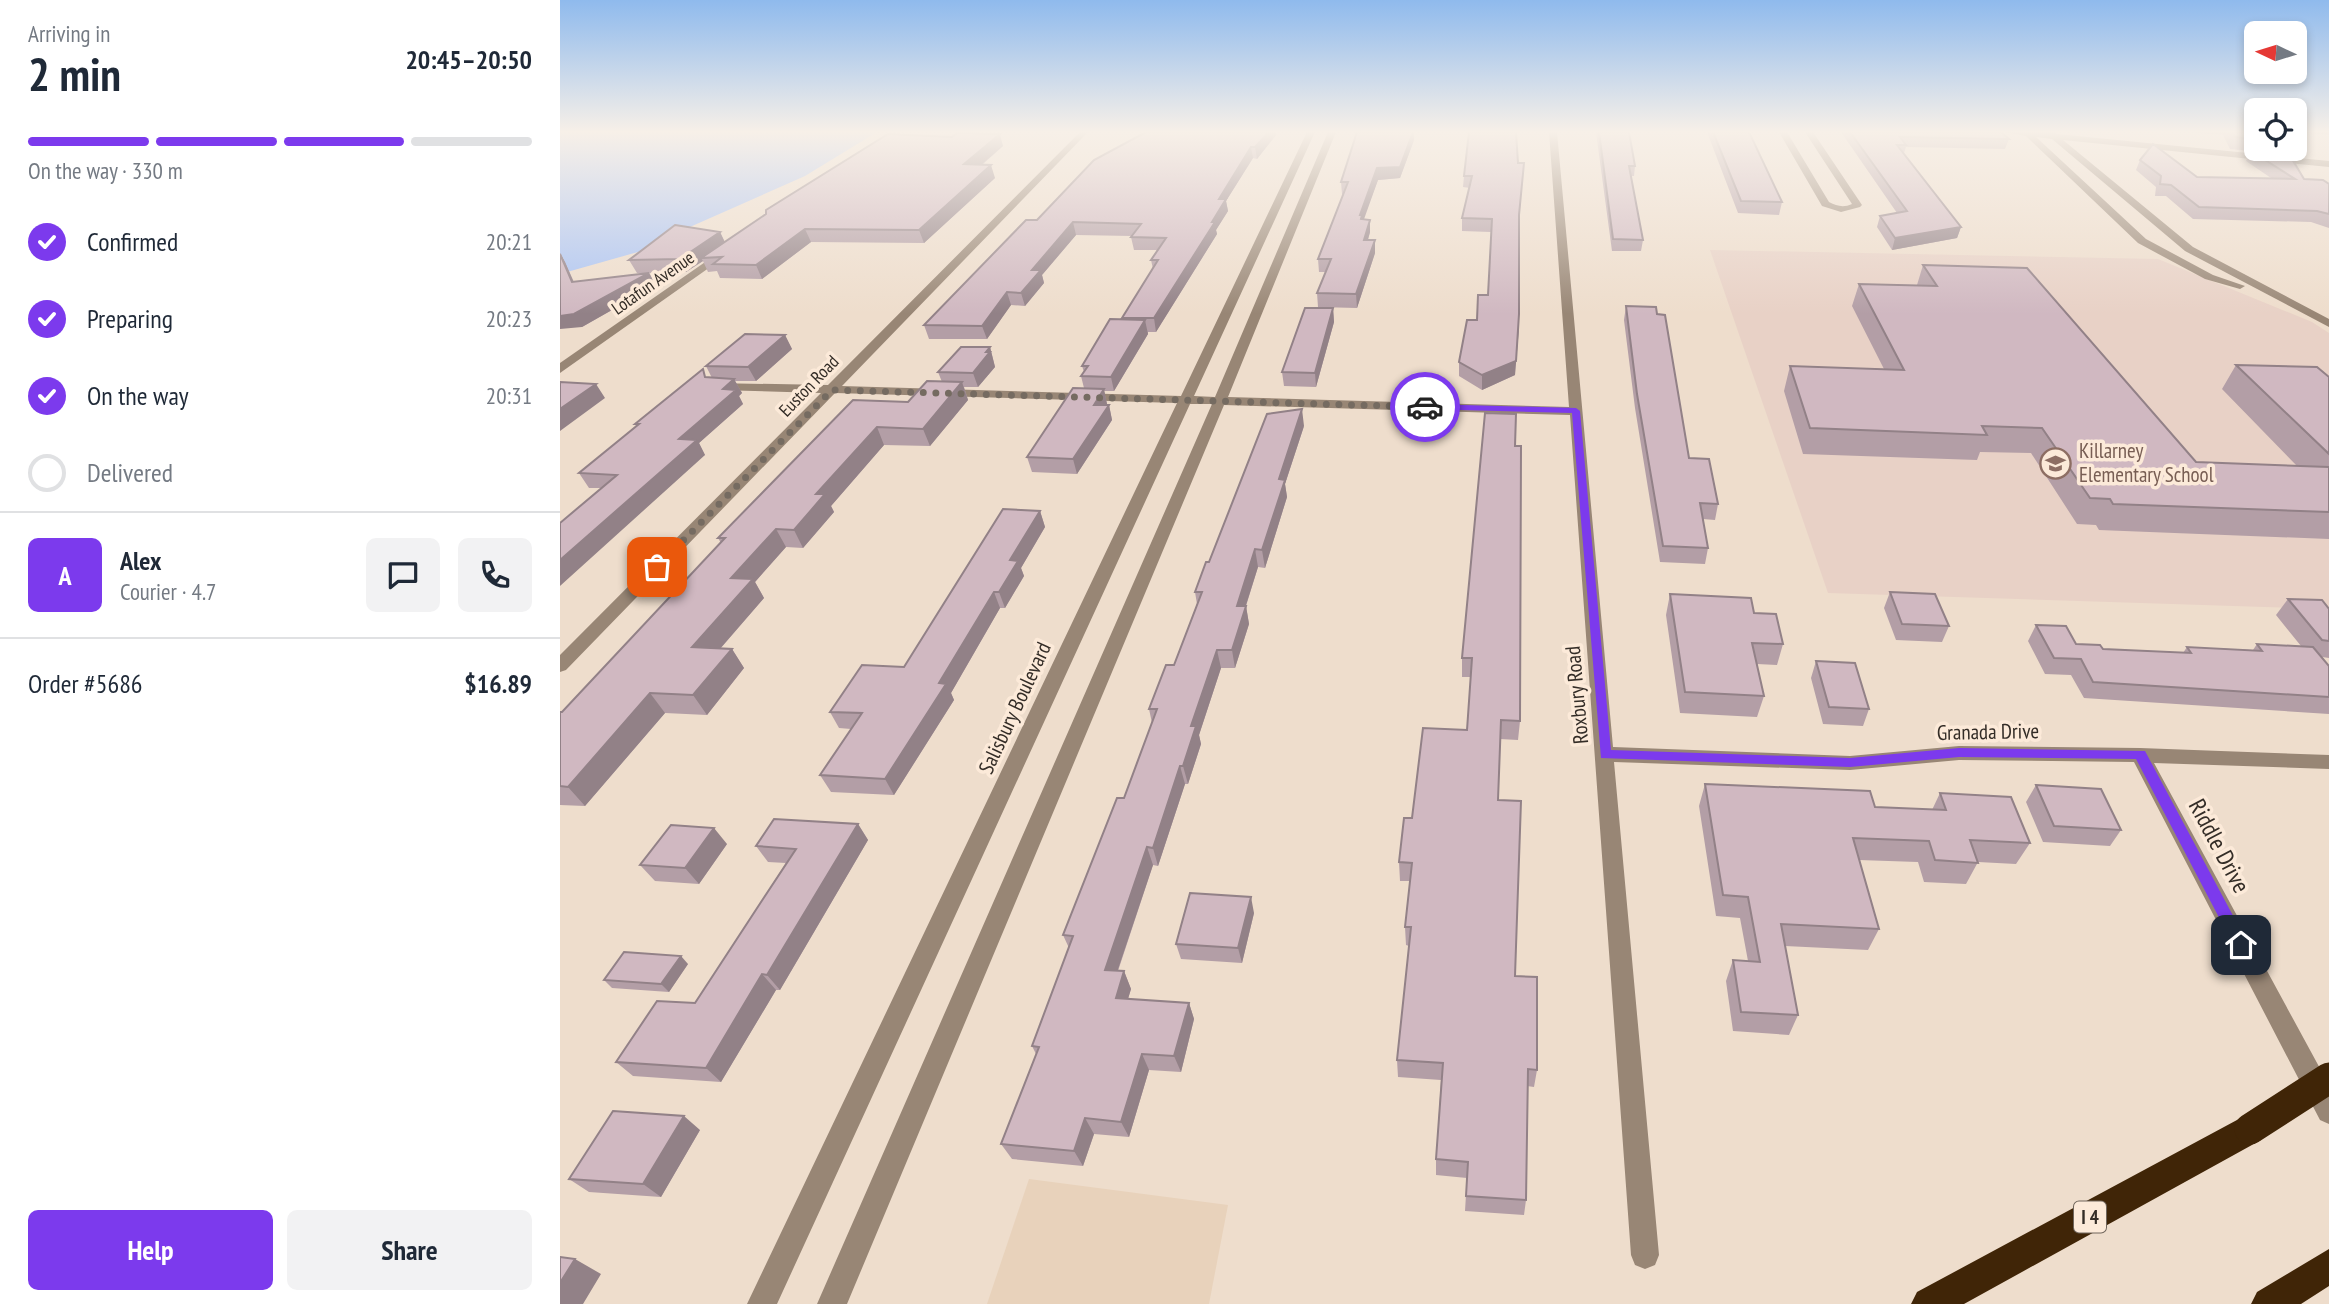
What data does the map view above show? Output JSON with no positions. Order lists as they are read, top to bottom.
{
  "streets": {
    "highway": ["I 4"],
    "street": [
      "Lotafun Avenue",
      "Euston Road",
      "Roxbury Road",
      "Salisbury Boulevard",
      "Granada Drive",
      "Riddle Drive"
    ]
  },
  "crossings": [
    ["Roxbury Road", "Granada Drive"],
    ["Granada Drive", "Riddle Drive"]
  ],
  "places": {
    "school or university": ["Killarney Elementary School"]
  },
  "north": "left",
  "page": {
    "heading": ["2 min", "Arriving in", "20:45–20:50"],
    "panel": [
      "Alex",
      "Courier · 4.7",
      "Order #5686",
      "$16.89"
    ],
    "bar": "On the way · 330 m",
    "list": [
      ["Confirmed", "20:21"],
      ["Preparing", "20:23"],
      ["On the way", "20:31"],
      "Delivered"
    ],
    "round": "A",
    "buttons": ["Help", "Share"]
  }
}
